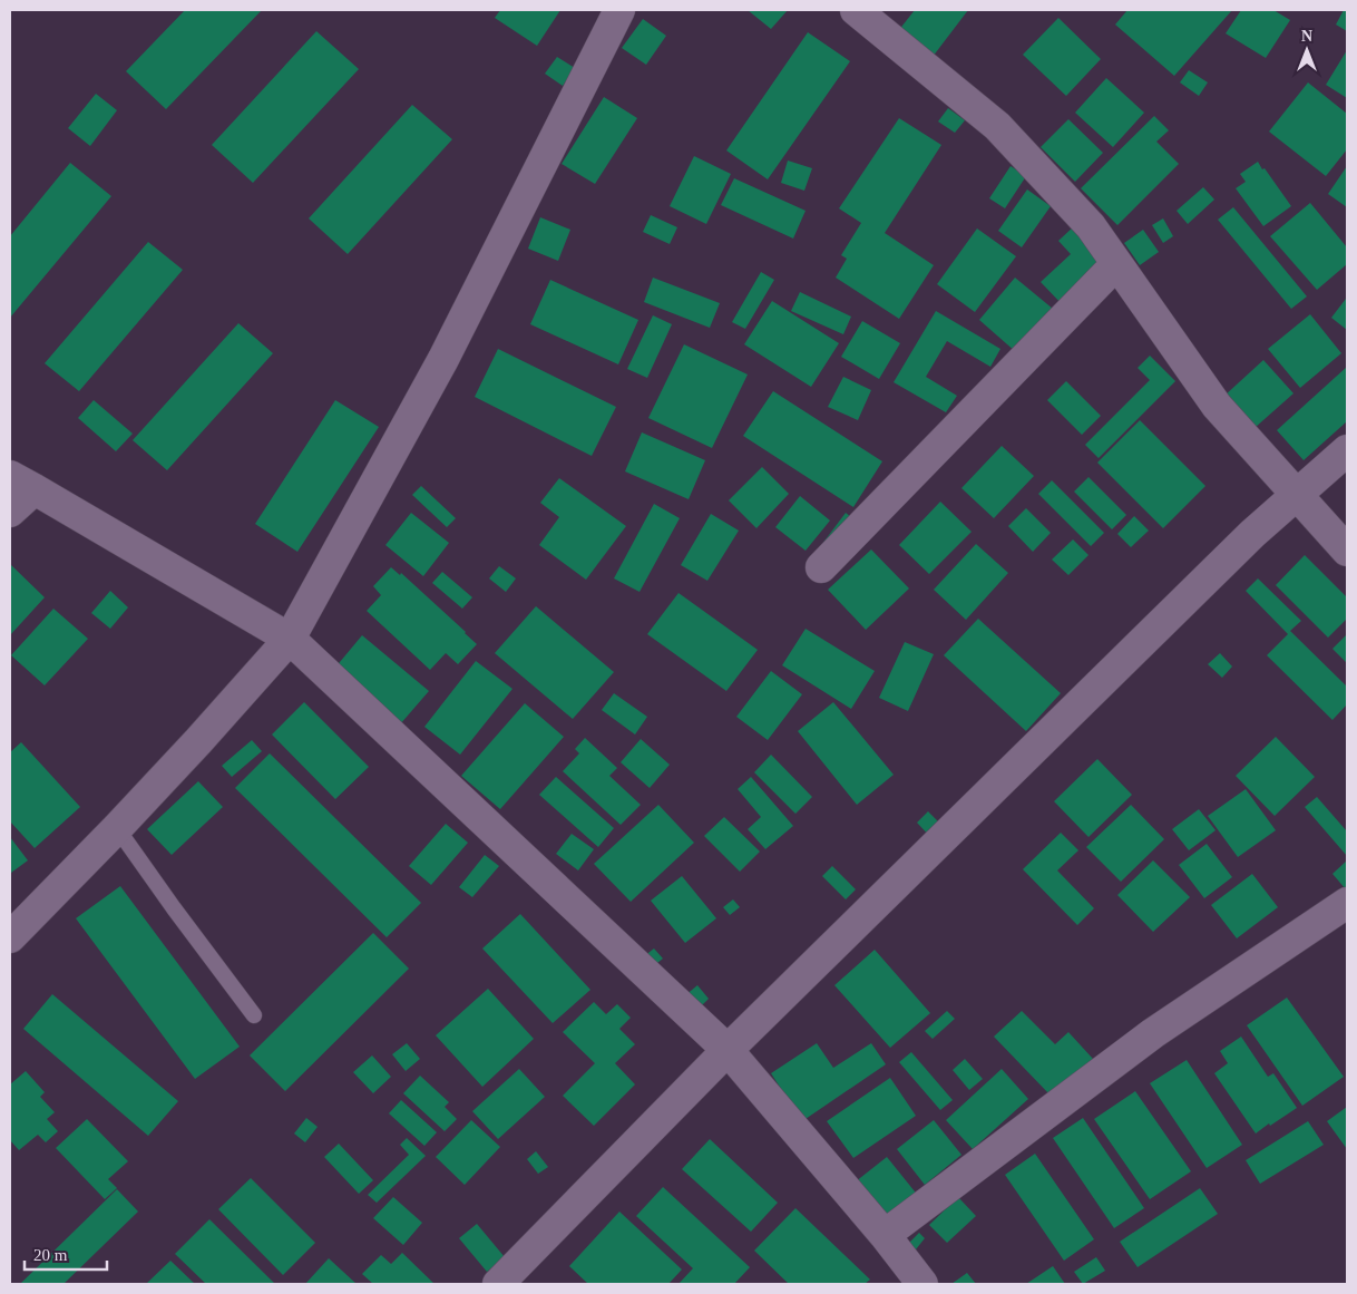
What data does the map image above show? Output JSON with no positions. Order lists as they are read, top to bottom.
{
  "scale_bar": "20 m",
  "north": "top"
}
